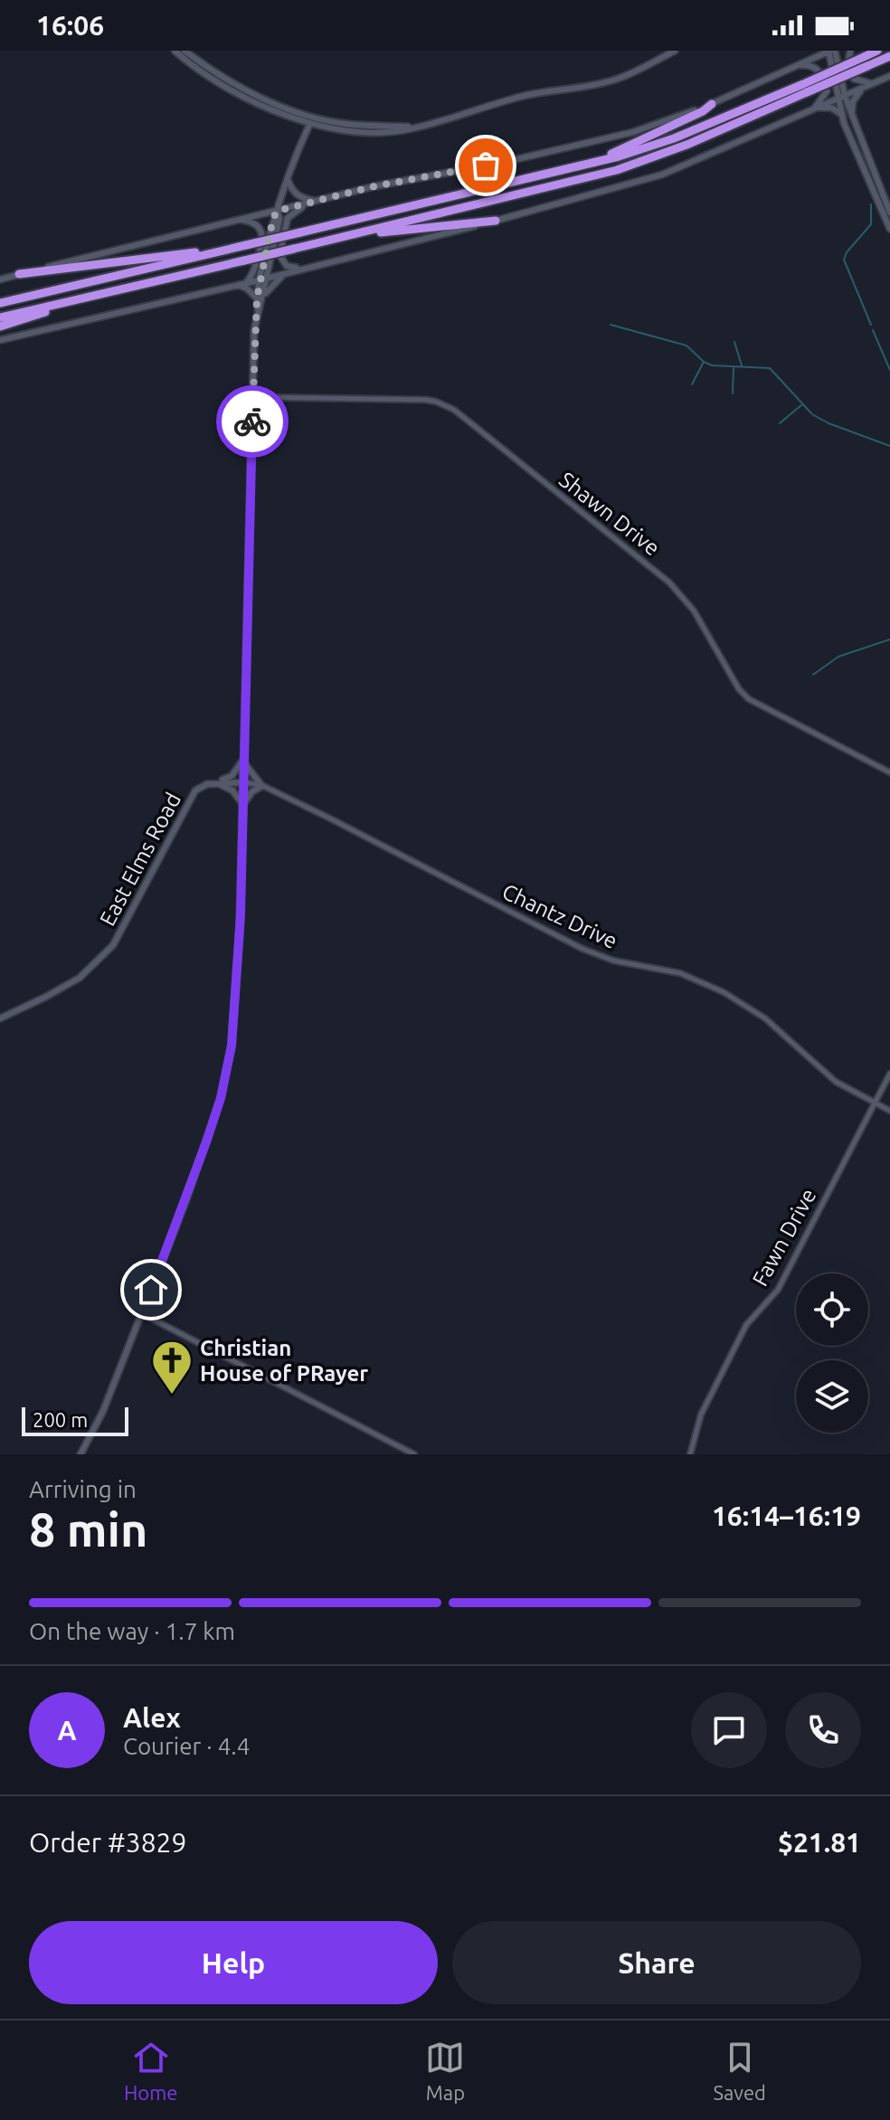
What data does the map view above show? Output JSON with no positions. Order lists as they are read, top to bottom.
{
  "streets": {
    "main road": ["East Elms Road"],
    "street": ["Shawn Drive", "Chantz Drive", "Fawn Drive"]
  },
  "crossings": [
    ["Chantz Drive", "Fawn Drive"]
  ],
  "places": {
    "church": ["Christian House of PRayer"]
  },
  "scale_bar": "200 m",
  "page": {
    "status": "16:06",
    "scale": "200 m",
    "heading": ["8 min", "Arriving in", "16:14–16:19"],
    "panel": [
      "Alex",
      "Courier · 4.4",
      "Order #3829",
      "$21.81"
    ],
    "bar": "On the way · 1.7 km",
    "round": "A",
    "buttons": ["Help", "Share"],
    "tabs": ["Home", "Map", "Saved"]
  }
}
